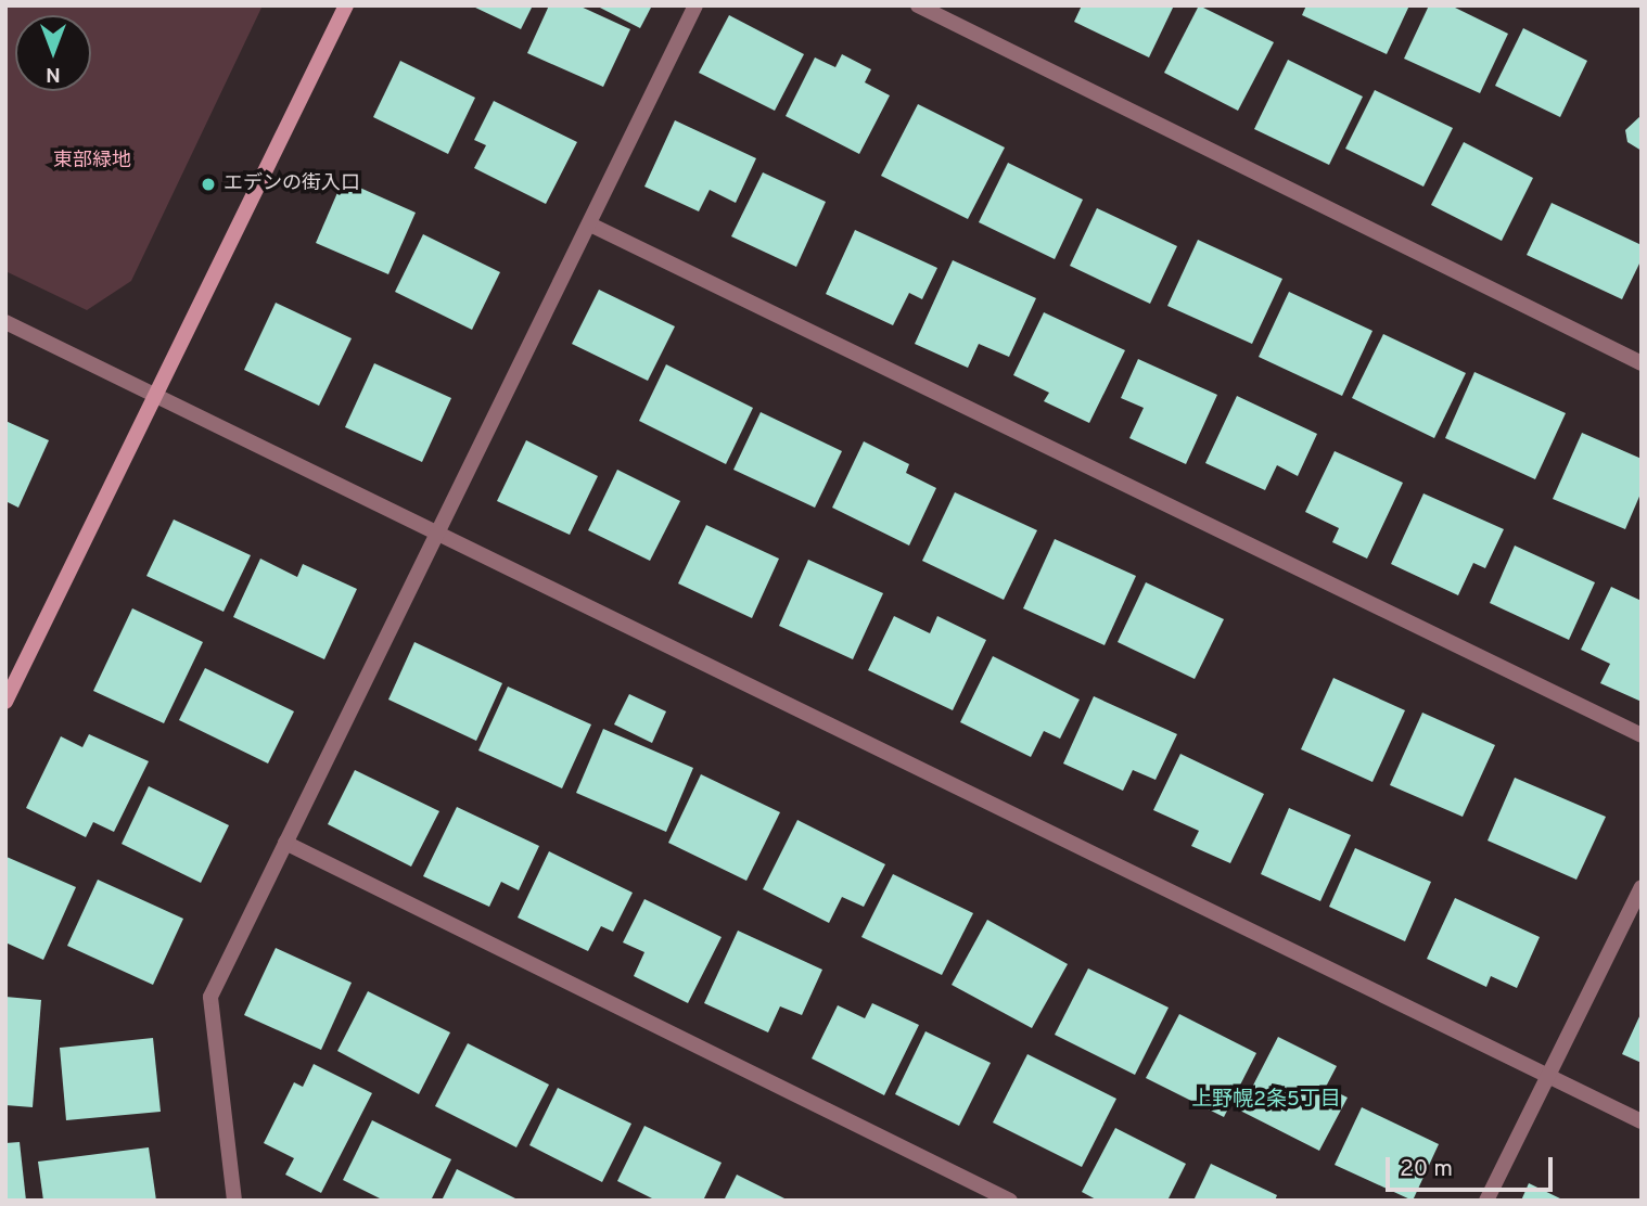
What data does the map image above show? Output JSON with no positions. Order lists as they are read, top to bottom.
{
  "districts": ["上野幌2条5丁目"],
  "parks": ["東部緑地"],
  "places": ["エデンの街入口"],
  "scale_bar": "20 m",
  "north": "bottom"
}
